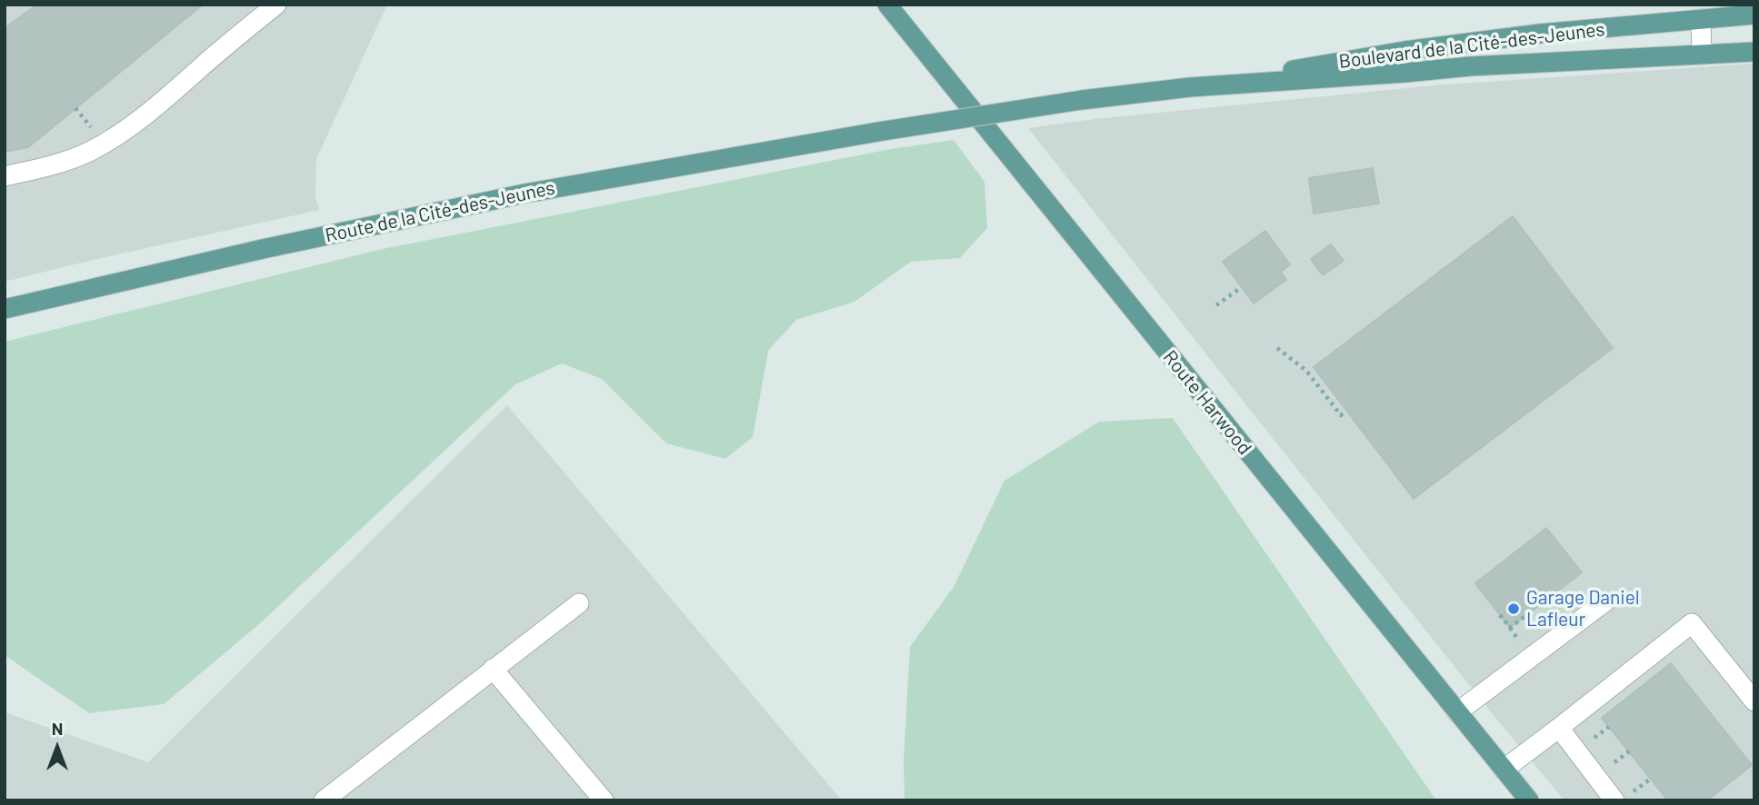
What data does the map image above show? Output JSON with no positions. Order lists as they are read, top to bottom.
{
  "streets": {
    "main road": ["Boulevard de la Cité-des-Jeunes", "Route de la Cité-des-Jeunes", "Route Harwood"]
  },
  "crossings": [
    ["Boulevard de la Cité-des-Jeunes", "Route de la Cité-des-Jeunes"]
  ],
  "places": ["Garage Daniel Lafleur"],
  "north": "top"
}
